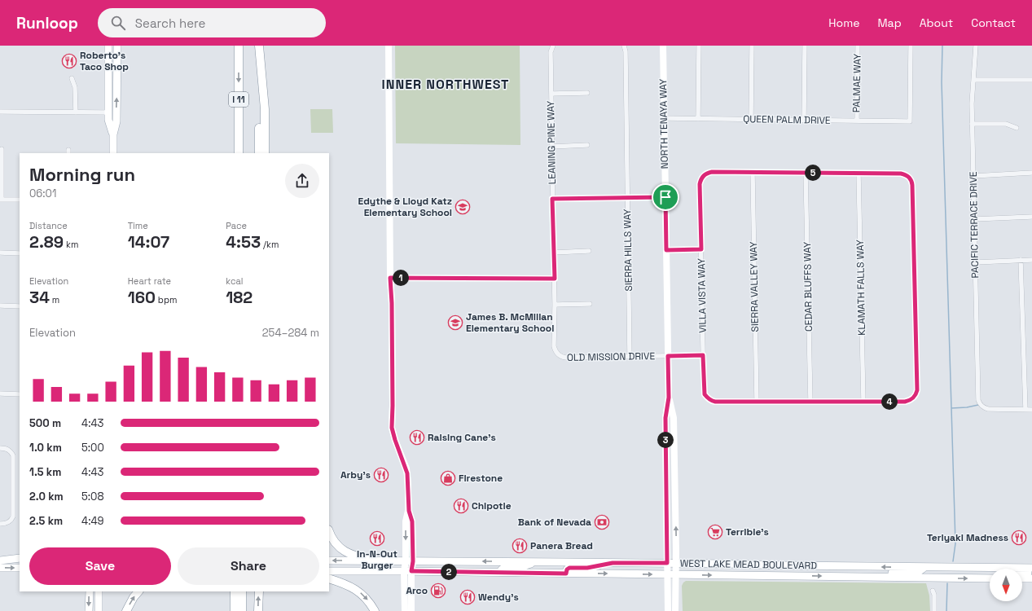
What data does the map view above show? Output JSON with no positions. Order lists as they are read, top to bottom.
{
  "streets": {
    "highway": ["I 11"],
    "main road": ["NORTH TENAYA WAY", "WEST LAKE MEAD BOULEVARD"],
    "street": [
      "PALMAE WAY",
      "QUEEN PALM DRIVE",
      "LEANING PINE WAY",
      "PACIFIC TERRACE DRIVE",
      "SIERRA HILLS WAY",
      "SIERRA VALLEY WAY",
      "CEDAR BLUFFS WAY",
      "KLAMATH FALLS WAY",
      "VILLA VISTA WAY",
      "OLD MISSION DRIVE"
    ]
  },
  "crossings": [
    ["PALMAE WAY", "QUEEN PALM DRIVE"],
    ["QUEEN PALM DRIVE", "NORTH TENAYA WAY"],
    ["NORTH TENAYA WAY", "OLD MISSION DRIVE"],
    ["NORTH TENAYA WAY", "WEST LAKE MEAD BOULEVARD"],
    ["LEANING PINE WAY", "OLD MISSION DRIVE"],
    ["SIERRA HILLS WAY", "OLD MISSION DRIVE"],
    ["SIERRA VALLEY WAY", "VILLA VISTA WAY"],
    ["VILLA VISTA WAY", "OLD MISSION DRIVE"]
  ],
  "districts": ["INNER NORTHWEST"],
  "places": {
    "restaurant": [
      "Roberto's Taco Shop",
      "Raising Cane's",
      "Arby's",
      "Chipotle",
      "Teriyaki Madness",
      "In-N-Out Burger",
      "Panera Bread",
      "Wendy's"
    ],
    "school or university": ["Edythe & Lloyd Katz Elementary School", "James B. McMillan Elementary School"],
    "shop": ["Firestone"],
    "bank": ["Bank of Nevada"],
    "supermarket": ["Terrible's"],
    "fuel station": ["Arco"]
  },
  "north": "bottom",
  "page": {
    "header": "Runloop",
    "search": "Search here",
    "nav": [
      "Home",
      "Map",
      "About",
      "Contact"
    ],
    "heading": ["Morning run", "06:01"],
    "pins": [
      "5",
      "1",
      "4",
      "3",
      "2"
    ],
    "stats": [
      ["Distance", "2.89 km"],
      ["Time", "14:07"],
      ["Pace", "4:53 /km"],
      ["Elevation", "34 m"],
      ["Heart rate", "160 bpm"],
      ["kcal", "182"]
    ],
    "chart": ["Elevation", "254–284 m"],
    "list": [
      {
        "name": "500 m",
        "note": "4:43"
      },
      {
        "name": "1.0 km",
        "note": "5:00"
      },
      {
        "name": "1.5 km",
        "note": "4:43"
      },
      {
        "name": "2.0 km",
        "note": "5:08"
      },
      {
        "name": "2.5 km",
        "note": "4:49"
      }
    ],
    "buttons": ["Save", "Share"]
  }
}
